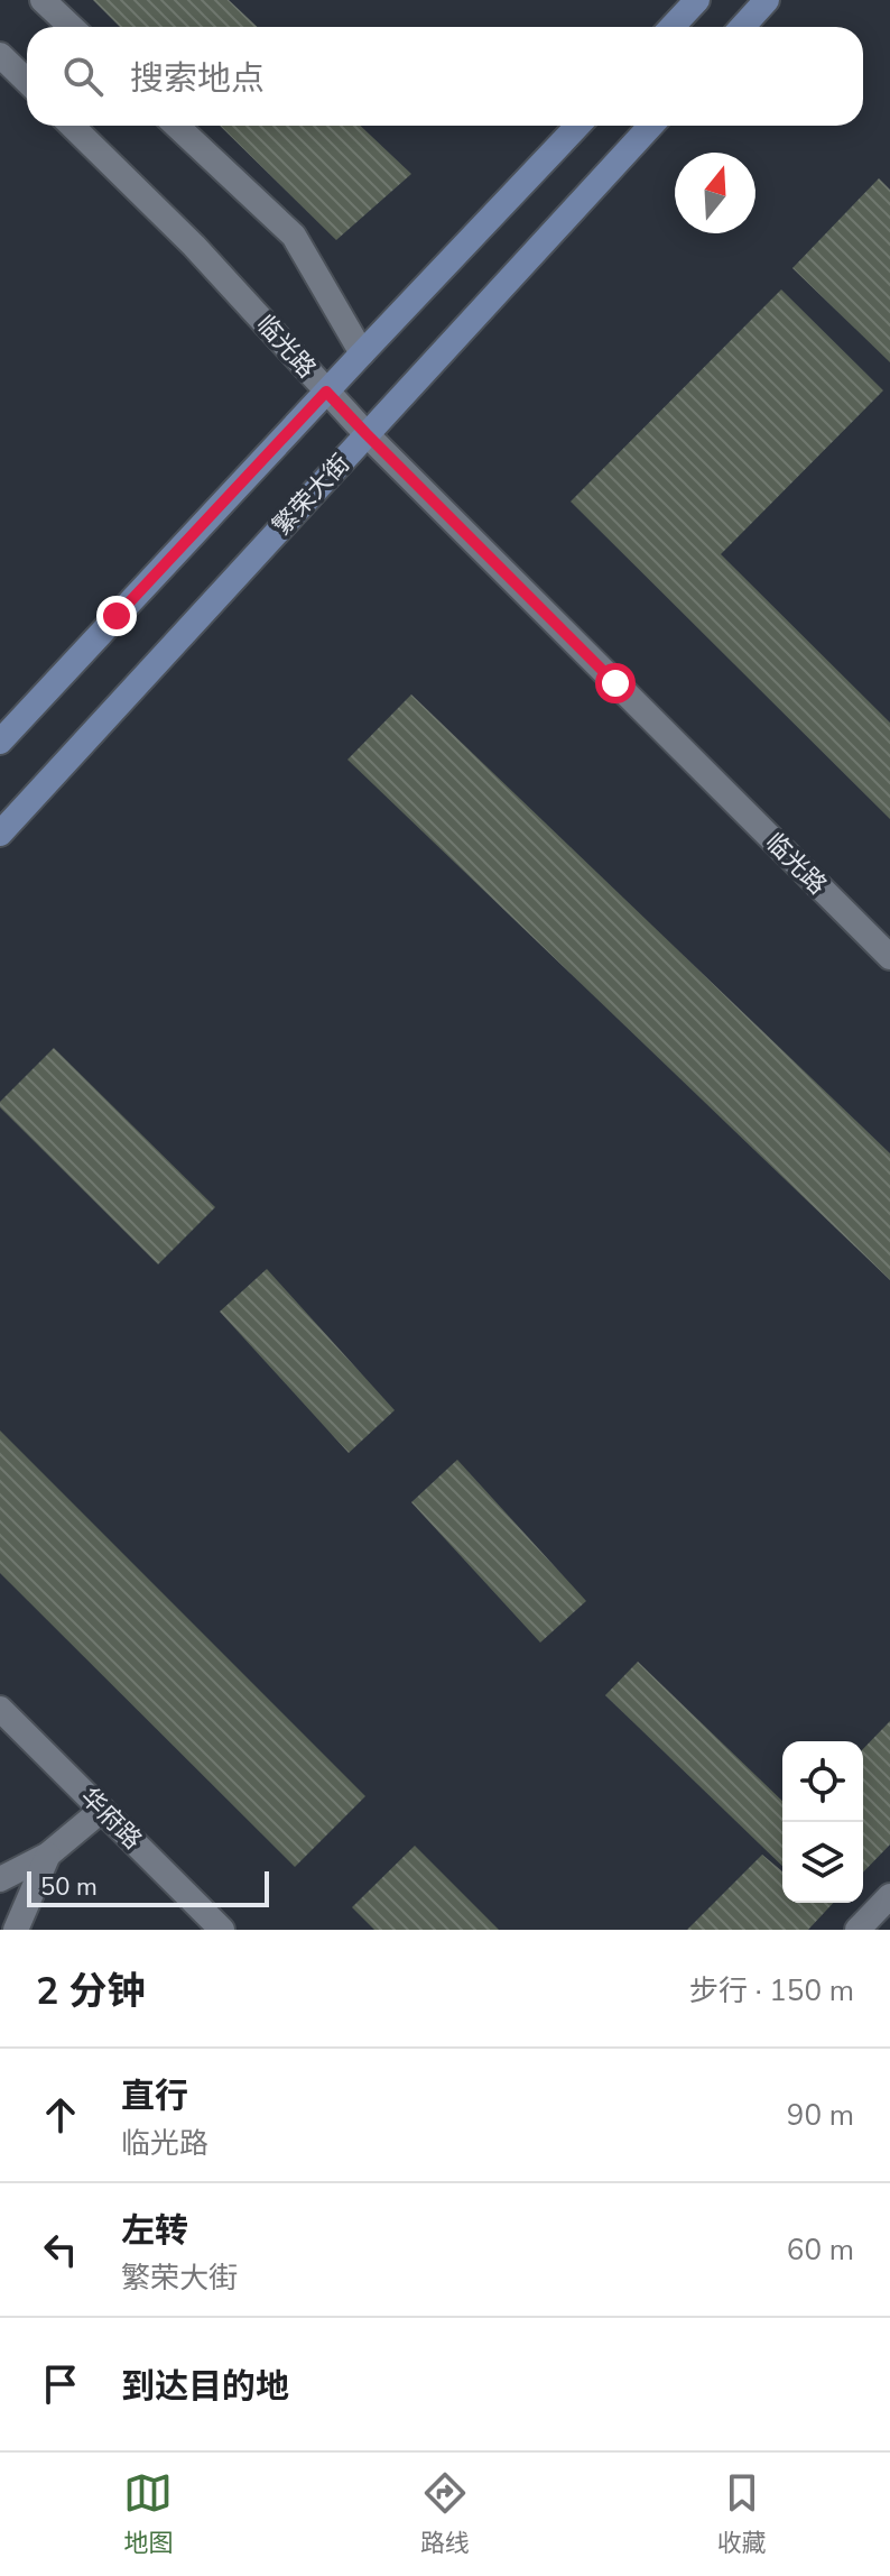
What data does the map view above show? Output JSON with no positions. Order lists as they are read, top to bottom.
{
  "streets": {
    "main road": ["繁荣大街"],
    "street": ["临光路", "华府路"]
  },
  "crossings": [
    ["临光路", "繁荣大街"]
  ],
  "scale_bar": "50 m",
  "north": "top",
  "page": {
    "search": "搜索地点",
    "scale": "50 m",
    "heading": ["2 分钟", "步行 · 150 m"],
    "list": [
      ["直行", "临光路", "90 m"],
      ["左转", "繁荣大街", "60 m"],
      "到达目的地"
    ],
    "nav": ["地图", "路线", "收藏"]
  }
}
